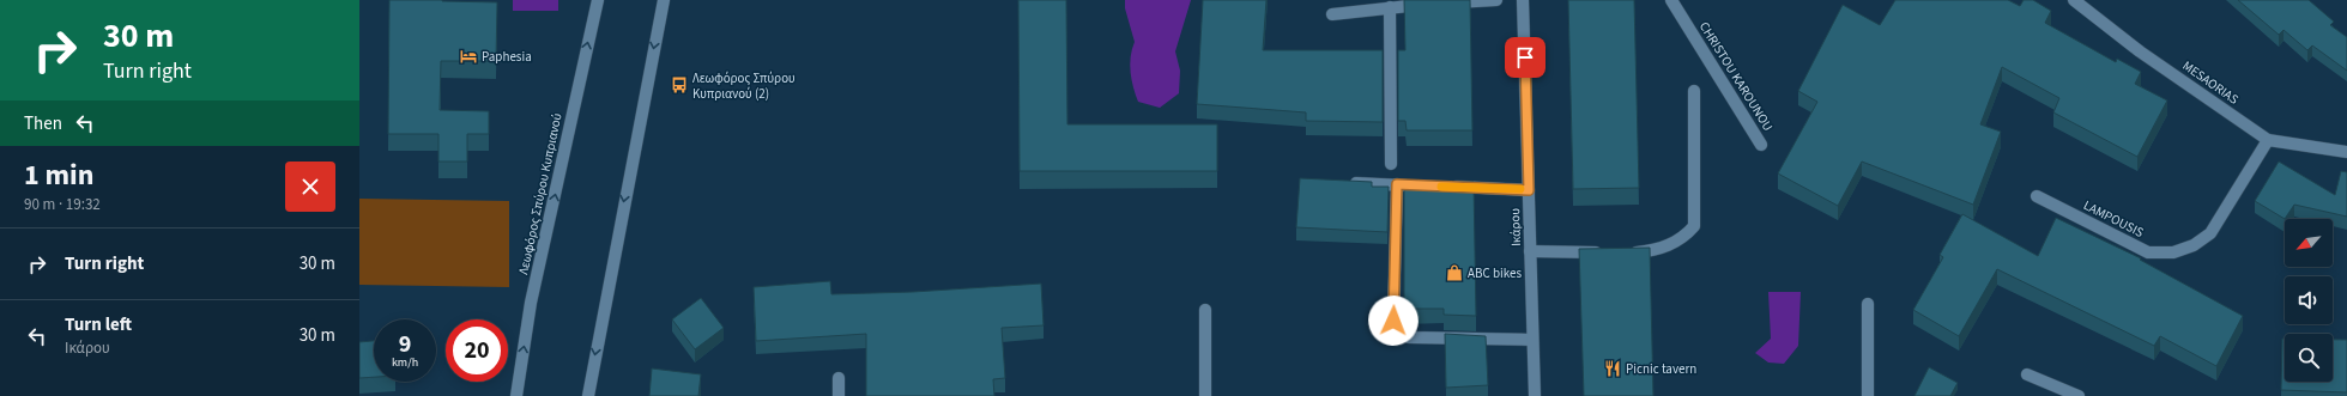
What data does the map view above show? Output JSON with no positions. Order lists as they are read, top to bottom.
{
  "streets": {
    "street": [
      "CHRISTOU KAROUNOU",
      "MESAORIAS",
      "Λεωφόρος Σπύρου Κυπριανού",
      "LAMPOUSIS",
      "Ικάρου"
    ]
  },
  "crossings": [
    ["MESAORIAS", "LAMPOUSIS"]
  ],
  "places": {
    "hotel": ["Paphesia"],
    "bus stop": ["Λεωφόρος Σπύρου Κυπριανού (2)"],
    "shop": ["ABC bikes"],
    "restaurant": ["Picnic tavern"]
  },
  "north": "bottom left",
  "page": {
    "turn": ["30 m", "Turn right"],
    "then": "Then",
    "heading": ["1 min", "90 m · 19:32"],
    "list": [
      {
        "name": "Turn right",
        "value": "30 m"
      },
      {
        "name": "Turn left",
        "note": "Ικάρου",
        "value": "30 m"
      }
    ],
    "speed": "9 km/h",
    "limit": "20"
  }
}
